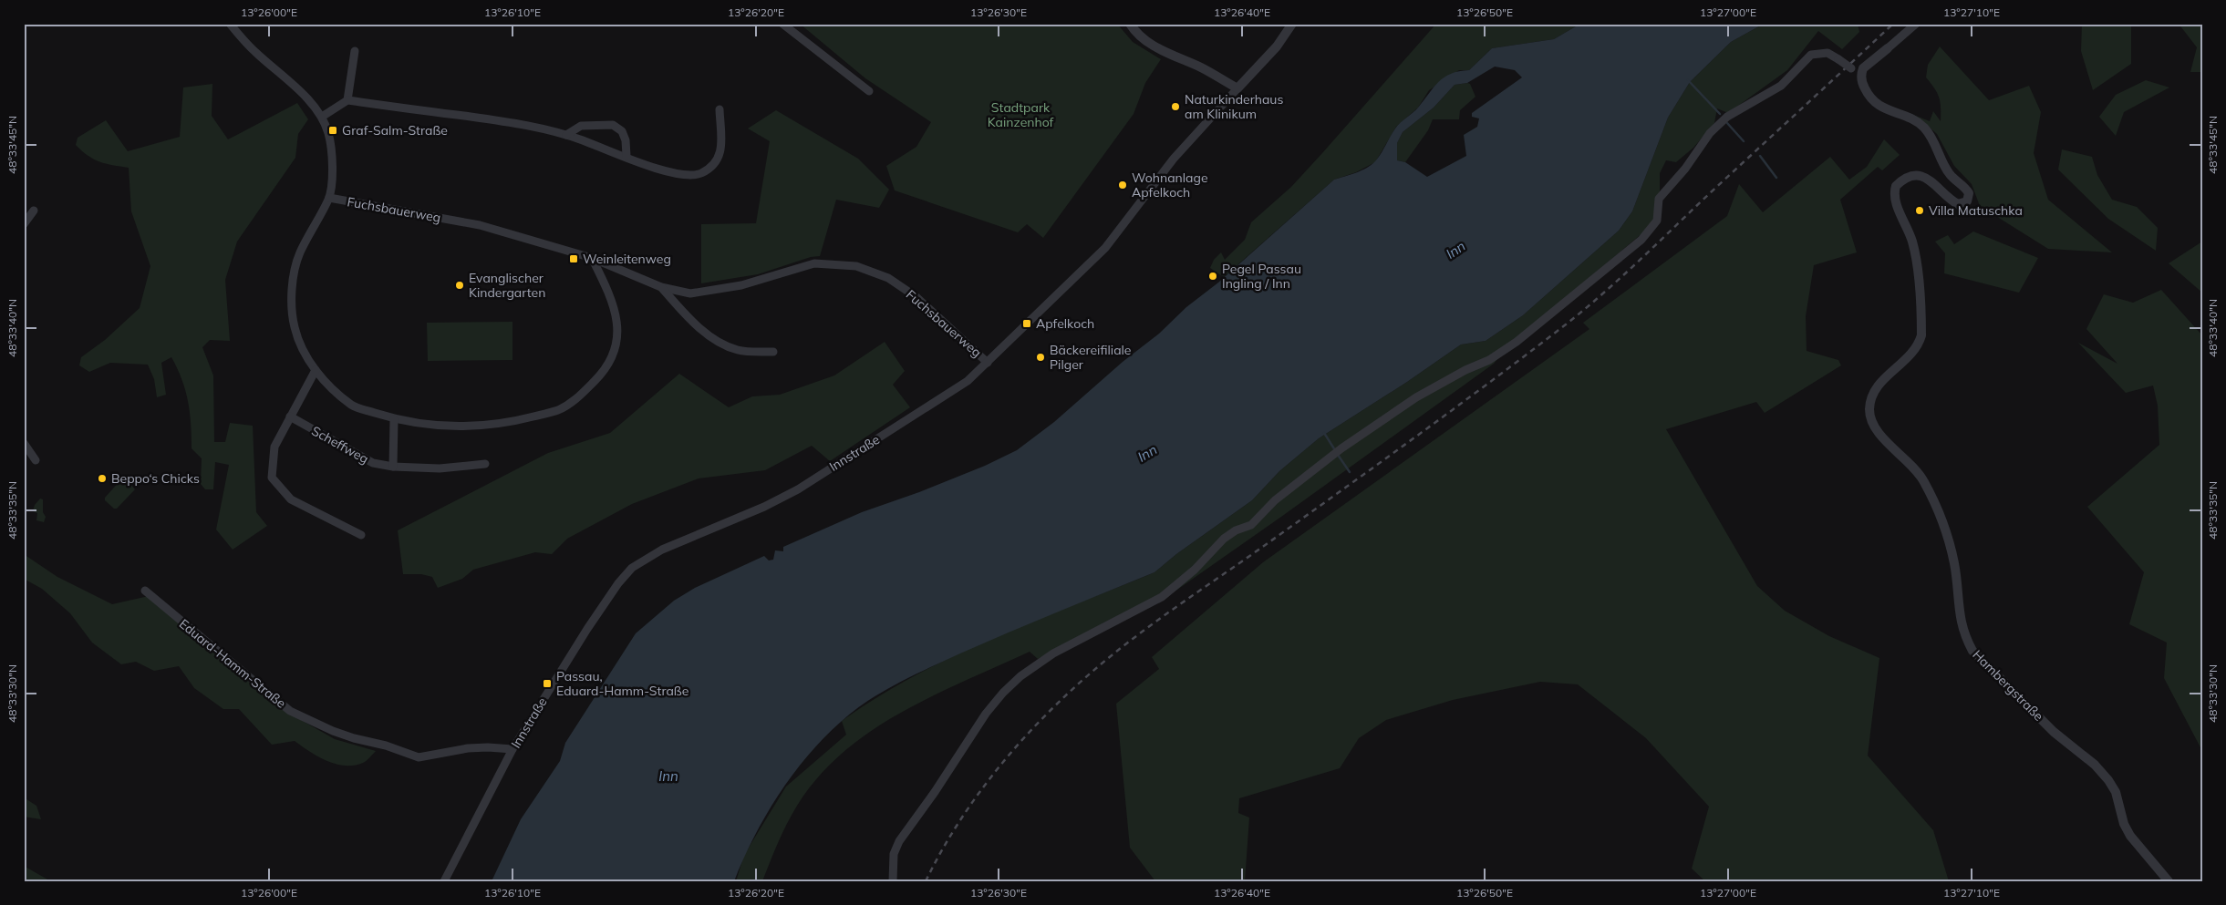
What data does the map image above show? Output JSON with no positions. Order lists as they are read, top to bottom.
{
  "streets": {
    "street": [
      "Fuchsbauerweg",
      "Scheffweg",
      "Innstraße",
      "Eduard-Hamm-Straße",
      "Hambergstraße"
    ]
  },
  "crossings": [
    ["Fuchsbauerweg", "Innstraße"],
    ["Innstraße", "Eduard-Hamm-Straße"]
  ],
  "water": ["Inn"],
  "parks": ["Stadtpark Kainzenhof"],
  "places": {
    "other": [
      "Naturkinderhaus am Klinikum",
      "Wohnanlage Apfelkoch",
      "Villa Matuschka",
      "Pegel Passau Ingling / Inn",
      "Evanglischer Kindergarten",
      "Bäckereifiliale Pilger",
      "Beppo‘s Chicks"
    ],
    "transit": [
      "Graf-Salm-Straße",
      "Weinleitenweg",
      "Apfelkoch",
      "Passau, Eduard-Hamm-Straße"
    ]
  },
  "coordinates": [
    "13°26'00\"E",
    "13°26'10\"E",
    "13°26'20\"E",
    "13°26'30\"E",
    "13°26'40\"E",
    "13°26'50\"E",
    "13°27'00\"E",
    "13°27'10\"E",
    "48°33'45\"N",
    "48°33'40\"N",
    "48°33'35\"N",
    "48°33'30\"N"
  ]
}
